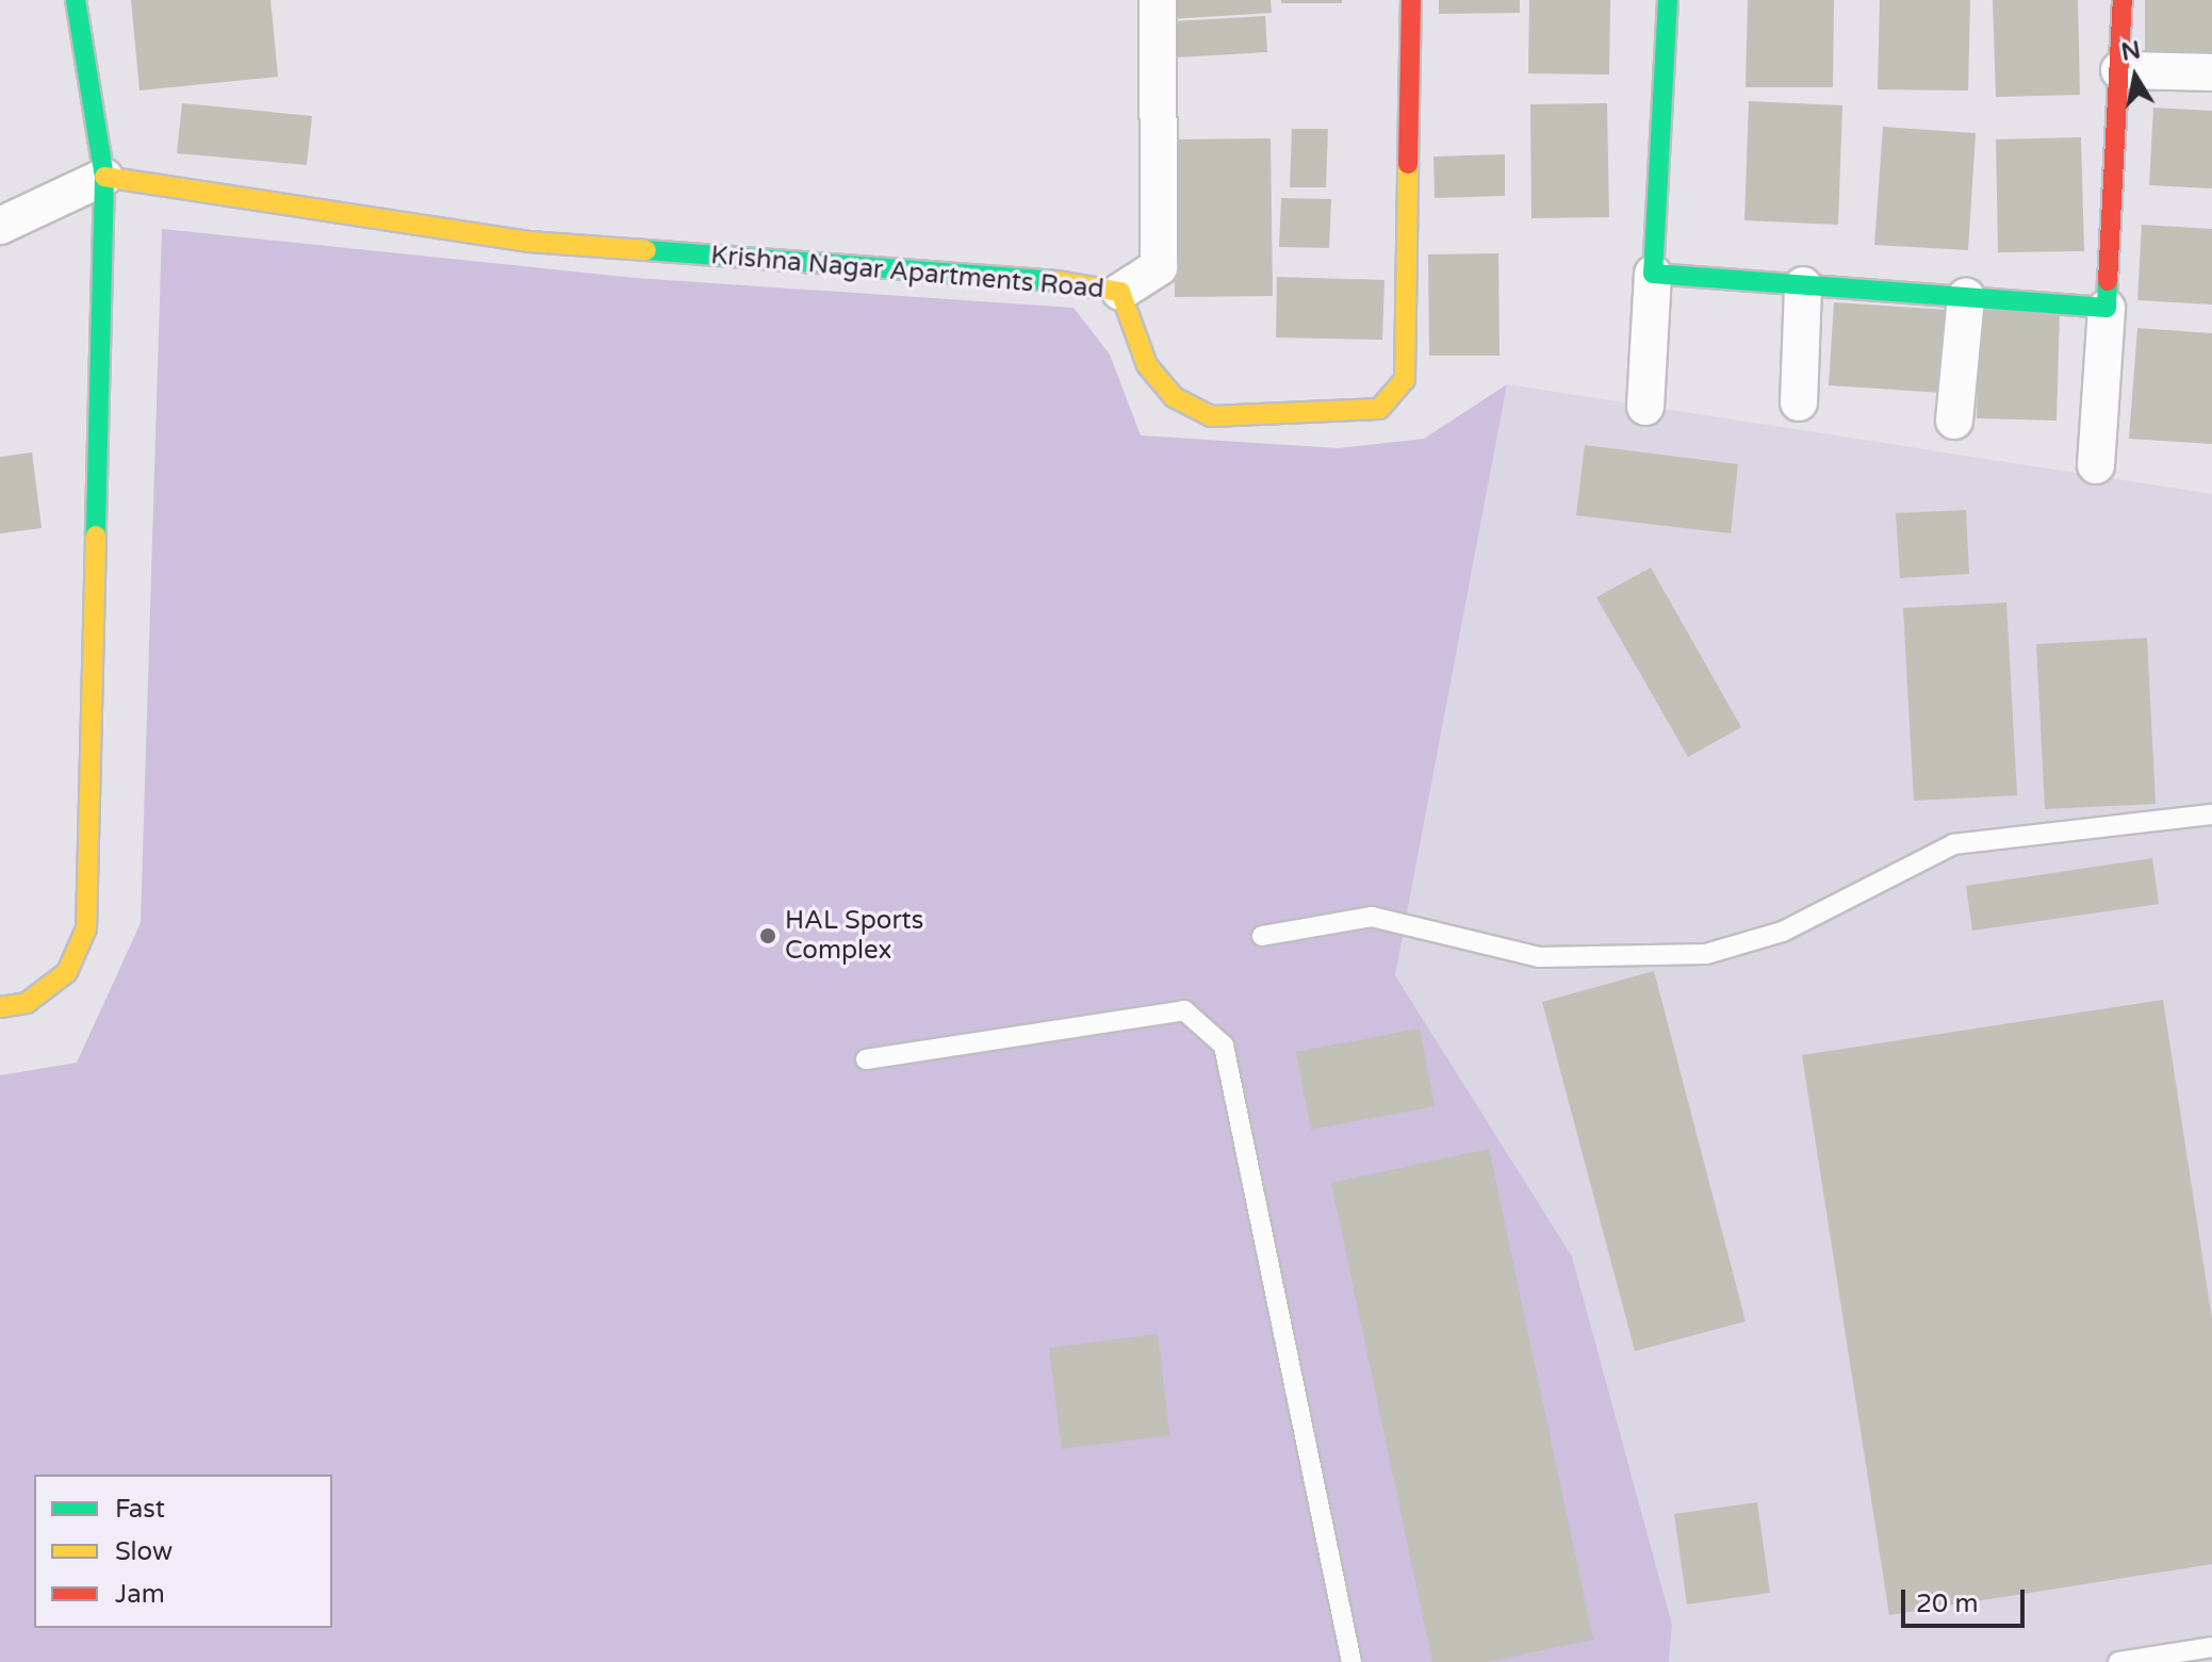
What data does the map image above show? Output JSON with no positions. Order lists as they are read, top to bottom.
{
  "streets": {
    "street": ["Krishna Nagar Apartments Road"]
  },
  "places": ["HAL Sports Complex"],
  "legend": ["Fast", "Slow", "Jam"],
  "scale_bar": "20 m",
  "north": "top"
}
